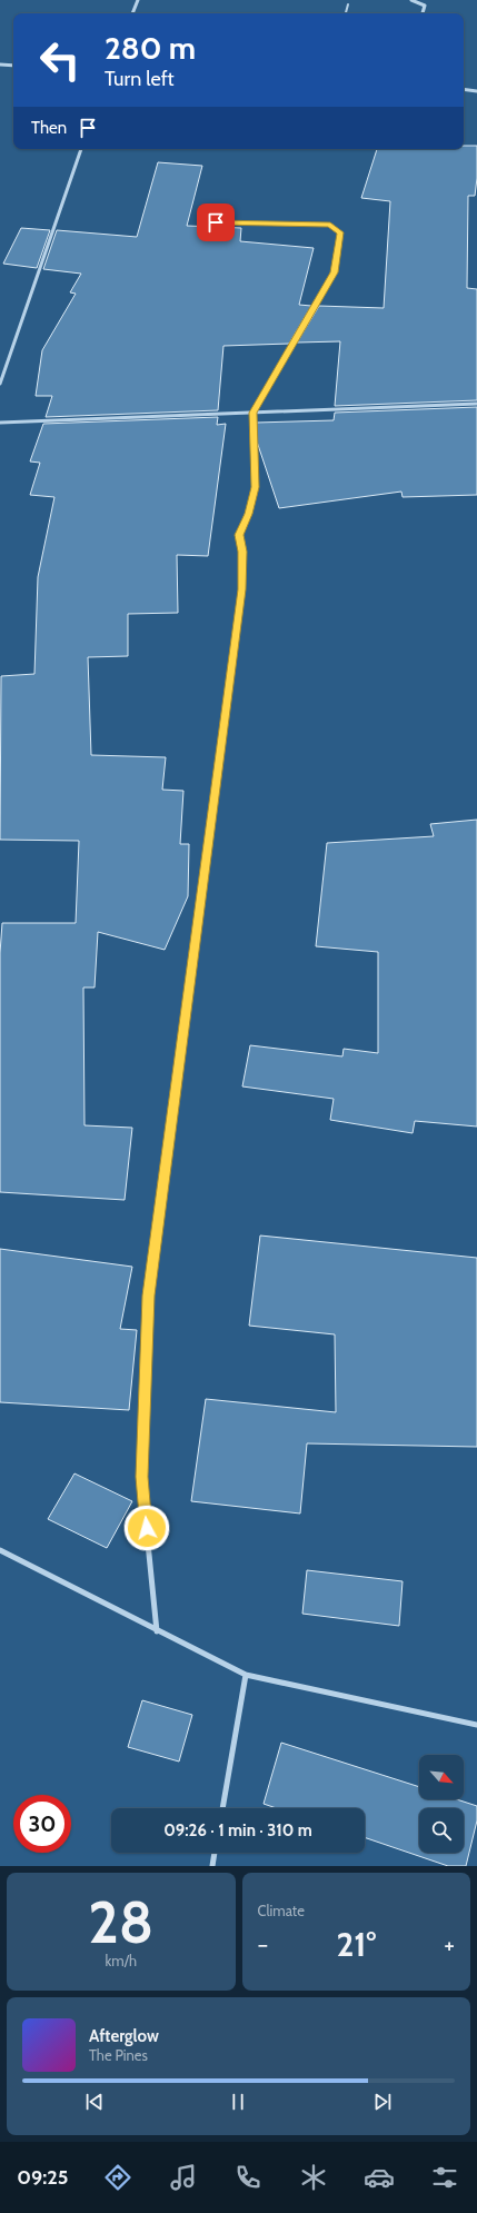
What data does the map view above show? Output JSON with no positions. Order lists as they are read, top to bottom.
{
  "north": "bottom right",
  "page": {
    "turn": ["280 m", "Turn left"],
    "then": "Then",
    "limit": "30",
    "trip": "09:26 · 1 min · 310 m",
    "tile": [
      ["28", "km/h"],
      "Climate"
    ],
    "heat": ["−", "21°", "+"],
    "song": ["Afterglow", "The Pines"],
    "tabs": "09:25"
  }
}
